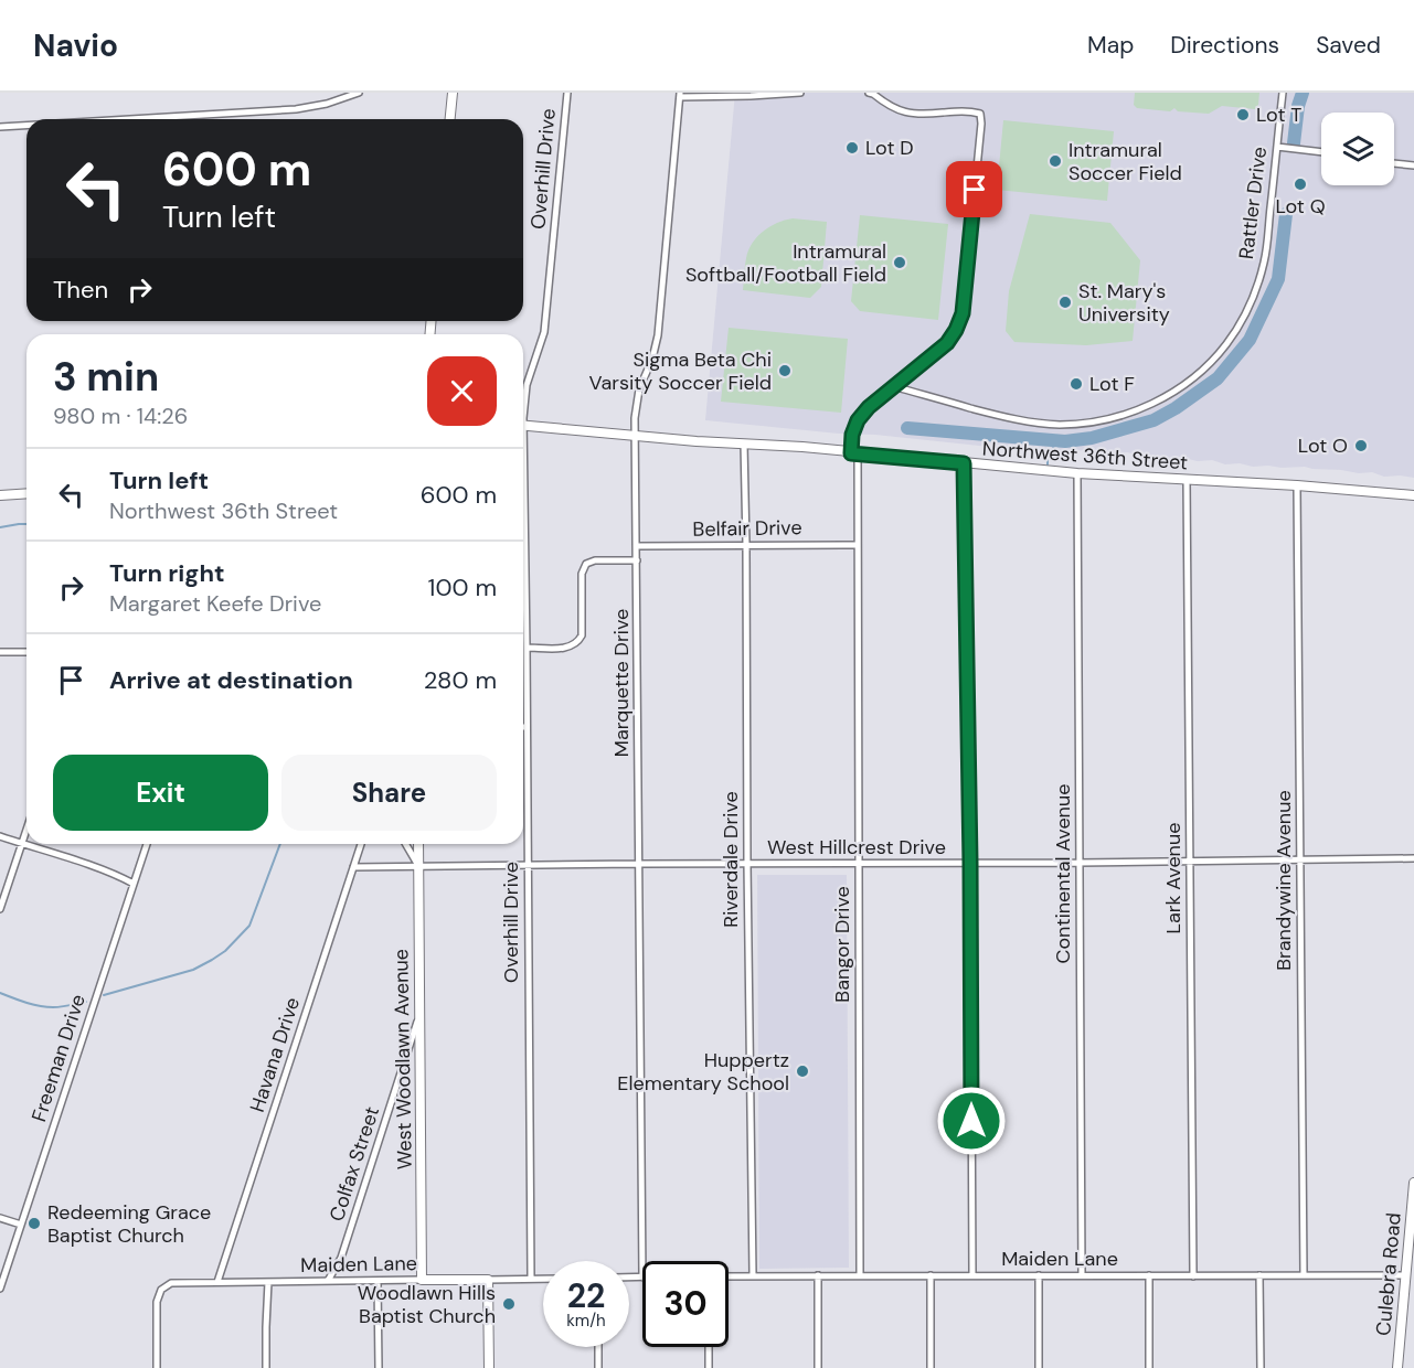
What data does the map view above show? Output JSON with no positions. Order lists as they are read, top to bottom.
{
  "streets": {
    "main road": [
      "Northwest 36th Street",
      "West Woodlawn Avenue",
      "Maiden Lane",
      "Culebra Road"
    ],
    "street": [
      "Overhill Drive",
      "Rattler Drive",
      "Belfair Drive",
      "Marquette Drive",
      "West Hillcrest Drive",
      "Riverdale Drive",
      "Continental Avenue",
      "Lark Avenue",
      "Brandywine Avenue",
      "Bangor Drive",
      "Havana Drive",
      "Freeman Drive",
      "Colfax Street"
    ]
  },
  "crossings": [
    ["Overhill Drive", "West Hillcrest Drive"],
    ["Overhill Drive", "Maiden Lane"],
    ["Rattler Drive", "Bangor Drive"],
    ["Northwest 36th Street", "Marquette Drive"],
    ["Northwest 36th Street", "Riverdale Drive"],
    ["Northwest 36th Street", "Continental Avenue"],
    ["Northwest 36th Street", "Lark Avenue"],
    ["Northwest 36th Street", "Brandywine Avenue"],
    ["Northwest 36th Street", "Bangor Drive"],
    ["Belfair Drive", "Marquette Drive"],
    ["Belfair Drive", "Riverdale Drive"],
    ["Belfair Drive", "Bangor Drive"],
    ["Marquette Drive", "West Hillcrest Drive"],
    ["West Hillcrest Drive", "Riverdale Drive"],
    ["West Hillcrest Drive", "Continental Avenue"],
    ["West Hillcrest Drive", "Lark Avenue"],
    ["West Hillcrest Drive", "Brandywine Avenue"],
    ["West Hillcrest Drive", "Bangor Drive"],
    ["West Hillcrest Drive", "Havana Drive"],
    ["West Hillcrest Drive", "West Woodlawn Avenue"],
    ["Riverdale Drive", "Maiden Lane"],
    ["Continental Avenue", "Maiden Lane"],
    ["Lark Avenue", "Maiden Lane"],
    ["Brandywine Avenue", "Maiden Lane"],
    ["Bangor Drive", "Maiden Lane"],
    ["Havana Drive", "Maiden Lane"],
    ["West Woodlawn Avenue", "Colfax Street"],
    ["West Woodlawn Avenue", "Maiden Lane"],
    ["Colfax Street", "Maiden Lane"],
    ["Maiden Lane", "Culebra Road"]
  ],
  "places": [
    "Lot T",
    "Lot D",
    "Intramural Soccer Field",
    "Lot Q",
    "Intramural Softball/Football Field",
    "St. Mary's University",
    "Sigma Beta Chi Varsity Soccer Field",
    "Lot F",
    "Lot O",
    "Huppertz Elementary School",
    "Redeeming Grace Baptist Church",
    "Woodlawn Hills Baptist Church"
  ],
  "page": {
    "header": "Navio",
    "nav": ["Map", "Directions", "Saved"],
    "turn": ["600 m", "Turn left"],
    "then": "Then",
    "heading": ["3 min", "980 m · 14:26"],
    "list": [
      {
        "name": "Turn left",
        "note": "Northwest 36th Street",
        "value": "600 m"
      },
      {
        "name": "Turn right",
        "note": "Margaret Keefe Drive",
        "value": "100 m"
      },
      {
        "name": "Arrive at destination",
        "value": "280 m"
      }
    ],
    "buttons": ["Exit", "Share"],
    "speed": "22 km/h",
    "limit": "30"
  }
}
